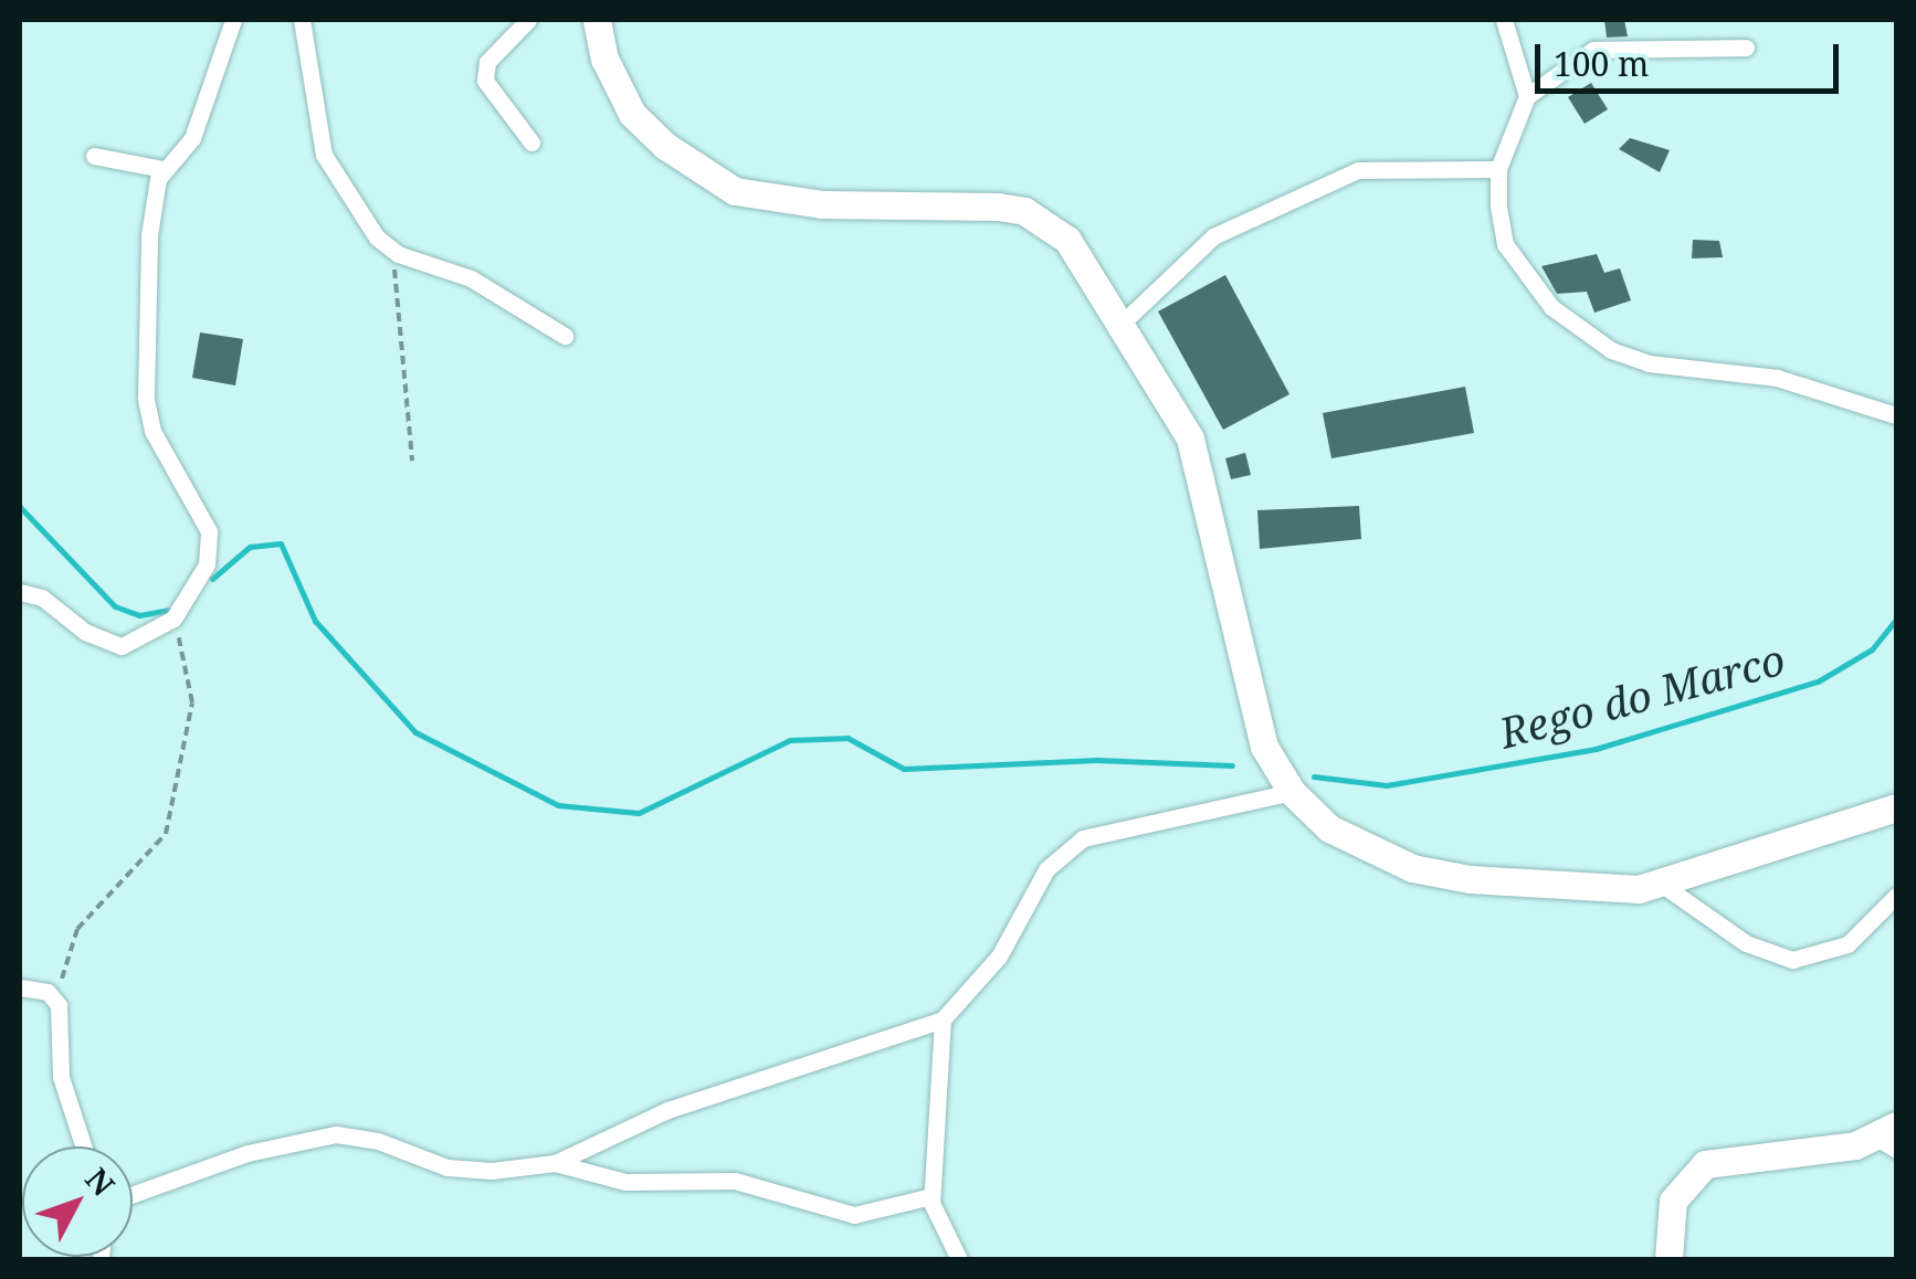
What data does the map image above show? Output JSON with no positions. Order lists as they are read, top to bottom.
{
  "water": ["Rego do Marco"],
  "scale_bar": "100 m",
  "north": "top right"
}
